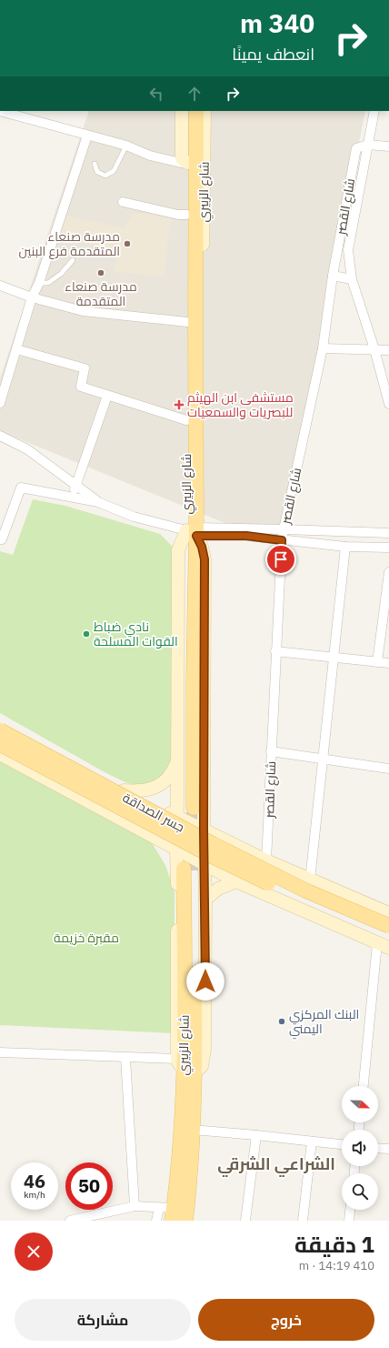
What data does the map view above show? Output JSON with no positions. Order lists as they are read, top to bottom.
{
  "streets": {
    "main road": ["شارع الزبيري", "جسر الصداقة"],
    "street": ["شارع القصر"]
  },
  "districts": ["الشراعي الشرقي"],
  "parks": ["مقبرة خزيمة"],
  "places": {
    "other": [
      "مدرسة صنعاء المتقدمة فرع البنين",
      "مدرسة صنعاء المتقدمة",
      "نادي ضباط القوات المسلحة",
      "البنك المركزي اليمني"
    ],
    "health": ["مستشفى ابن الهيثم للبصريات والسمعيات"]
  },
  "north": "right",
  "page": {
    "turn": ["340 m", "انعطف يمينًا"],
    "speed": "46 km/h",
    "limit": "50",
    "heading": ["1 دقيقة", "410 m · 14:19"],
    "buttons": ["خروج", "مشاركة"]
  }
}
